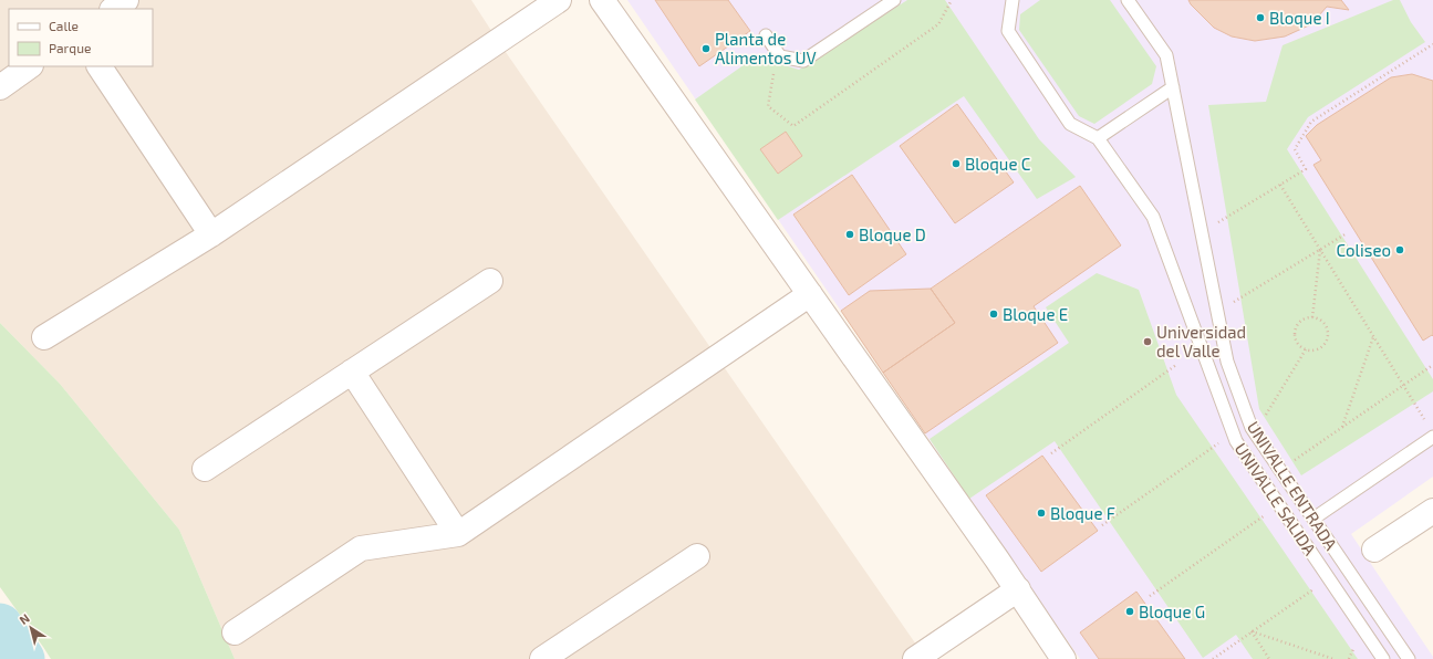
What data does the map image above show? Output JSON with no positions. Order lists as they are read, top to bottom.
{
  "streets": {
    "lane": ["UNIVALLE ENTRADA", "UNIVALLE SALIDA"]
  },
  "places": [
    "Bloque I",
    "Planta de Alimentos UV",
    "Bloque C",
    "Bloque D",
    "Coliseo",
    "Bloque E",
    "Universidad del Valle",
    "Bloque F",
    "Bloque G"
  ],
  "legend": ["Calle", "Parque"],
  "north": "top left"
}
